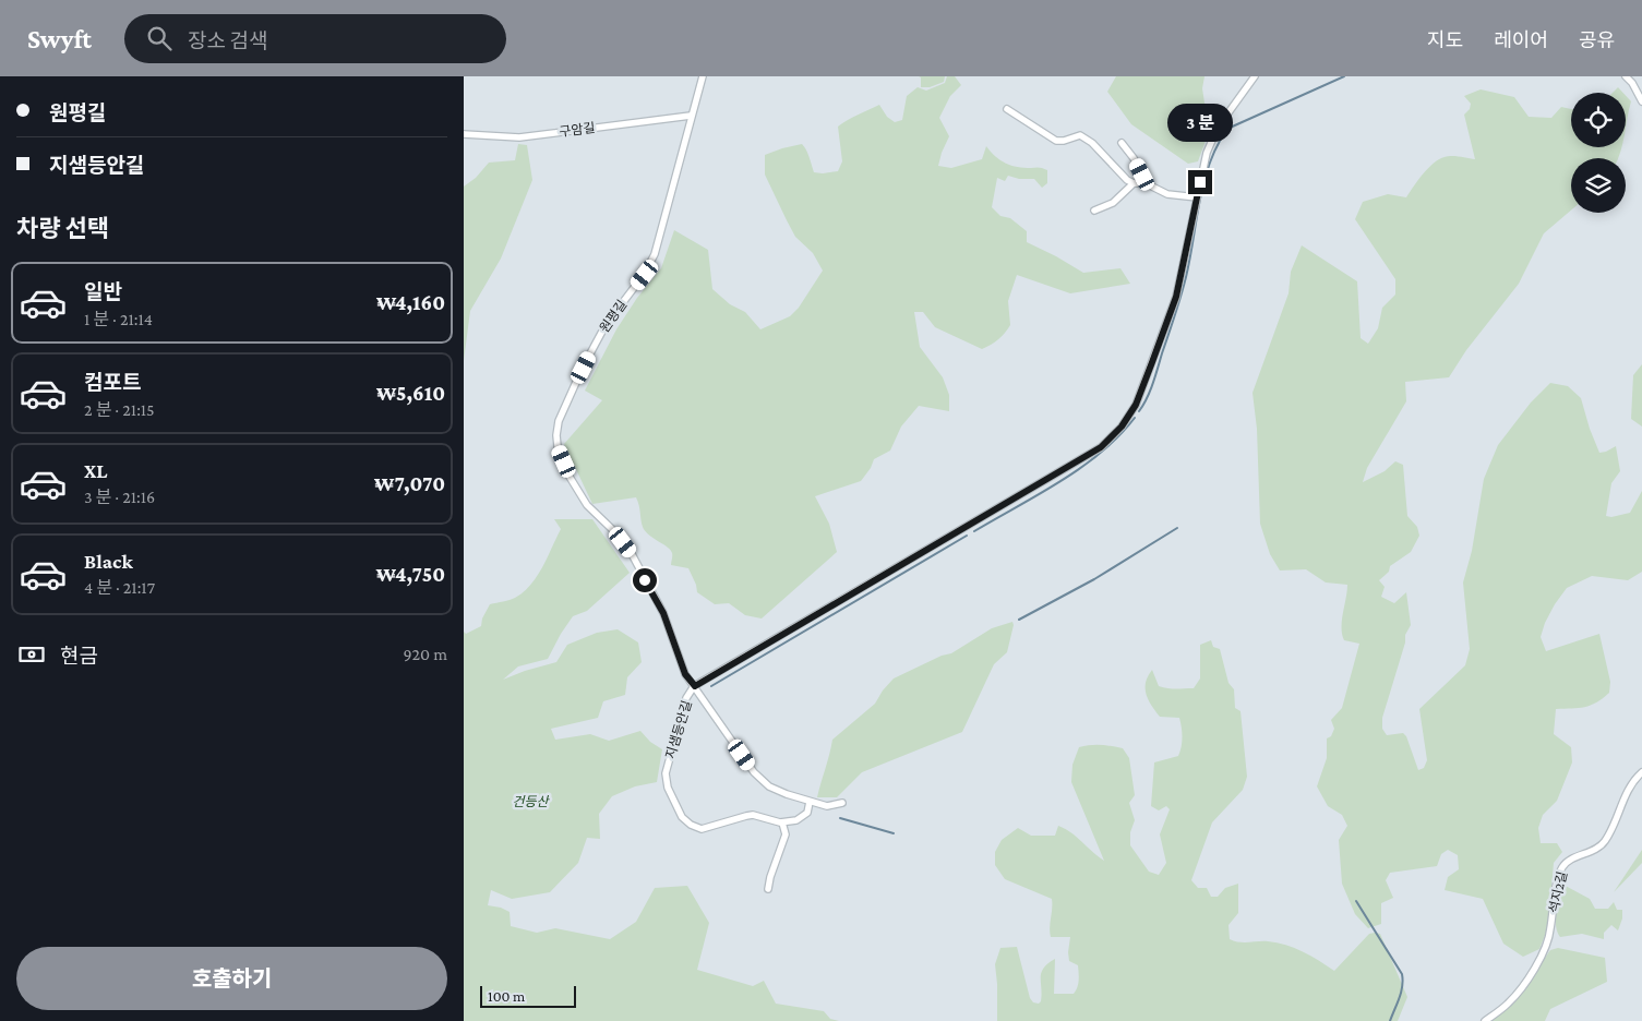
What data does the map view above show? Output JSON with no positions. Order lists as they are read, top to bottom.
{
  "streets": {
    "street": [
      "구암길",
      "원평길",
      "지샘등안길",
      "석지2길"
    ]
  },
  "crossings": [
    ["구암길", "원평길"],
    ["원평길", "지샘등안길"]
  ],
  "parks": ["건등산"],
  "scale_bar": "100 m",
  "page": {
    "header": "Swyft",
    "search": "장소 검색",
    "nav": ["지도", "레이어", "공유"],
    "banner": ["원평길", "지샘등안길"],
    "bubble": "3 분",
    "heading": "차량 선택",
    "list": [
      {
        "name": "일반",
        "note": "1 분 · 21:14",
        "value": "₩4,160"
      },
      {
        "name": "컴포트",
        "note": "2 분 · 21:15",
        "value": "₩5,610"
      },
      {
        "name": "XL",
        "note": "3 분 · 21:16",
        "value": "₩7,070"
      },
      {
        "name": "Black",
        "note": "4 분 · 21:17",
        "value": "₩4,750"
      }
    ],
    "pay": ["현금", "920 m"],
    "buttons": "호출하기",
    "scale": "100 m"
  }
}
